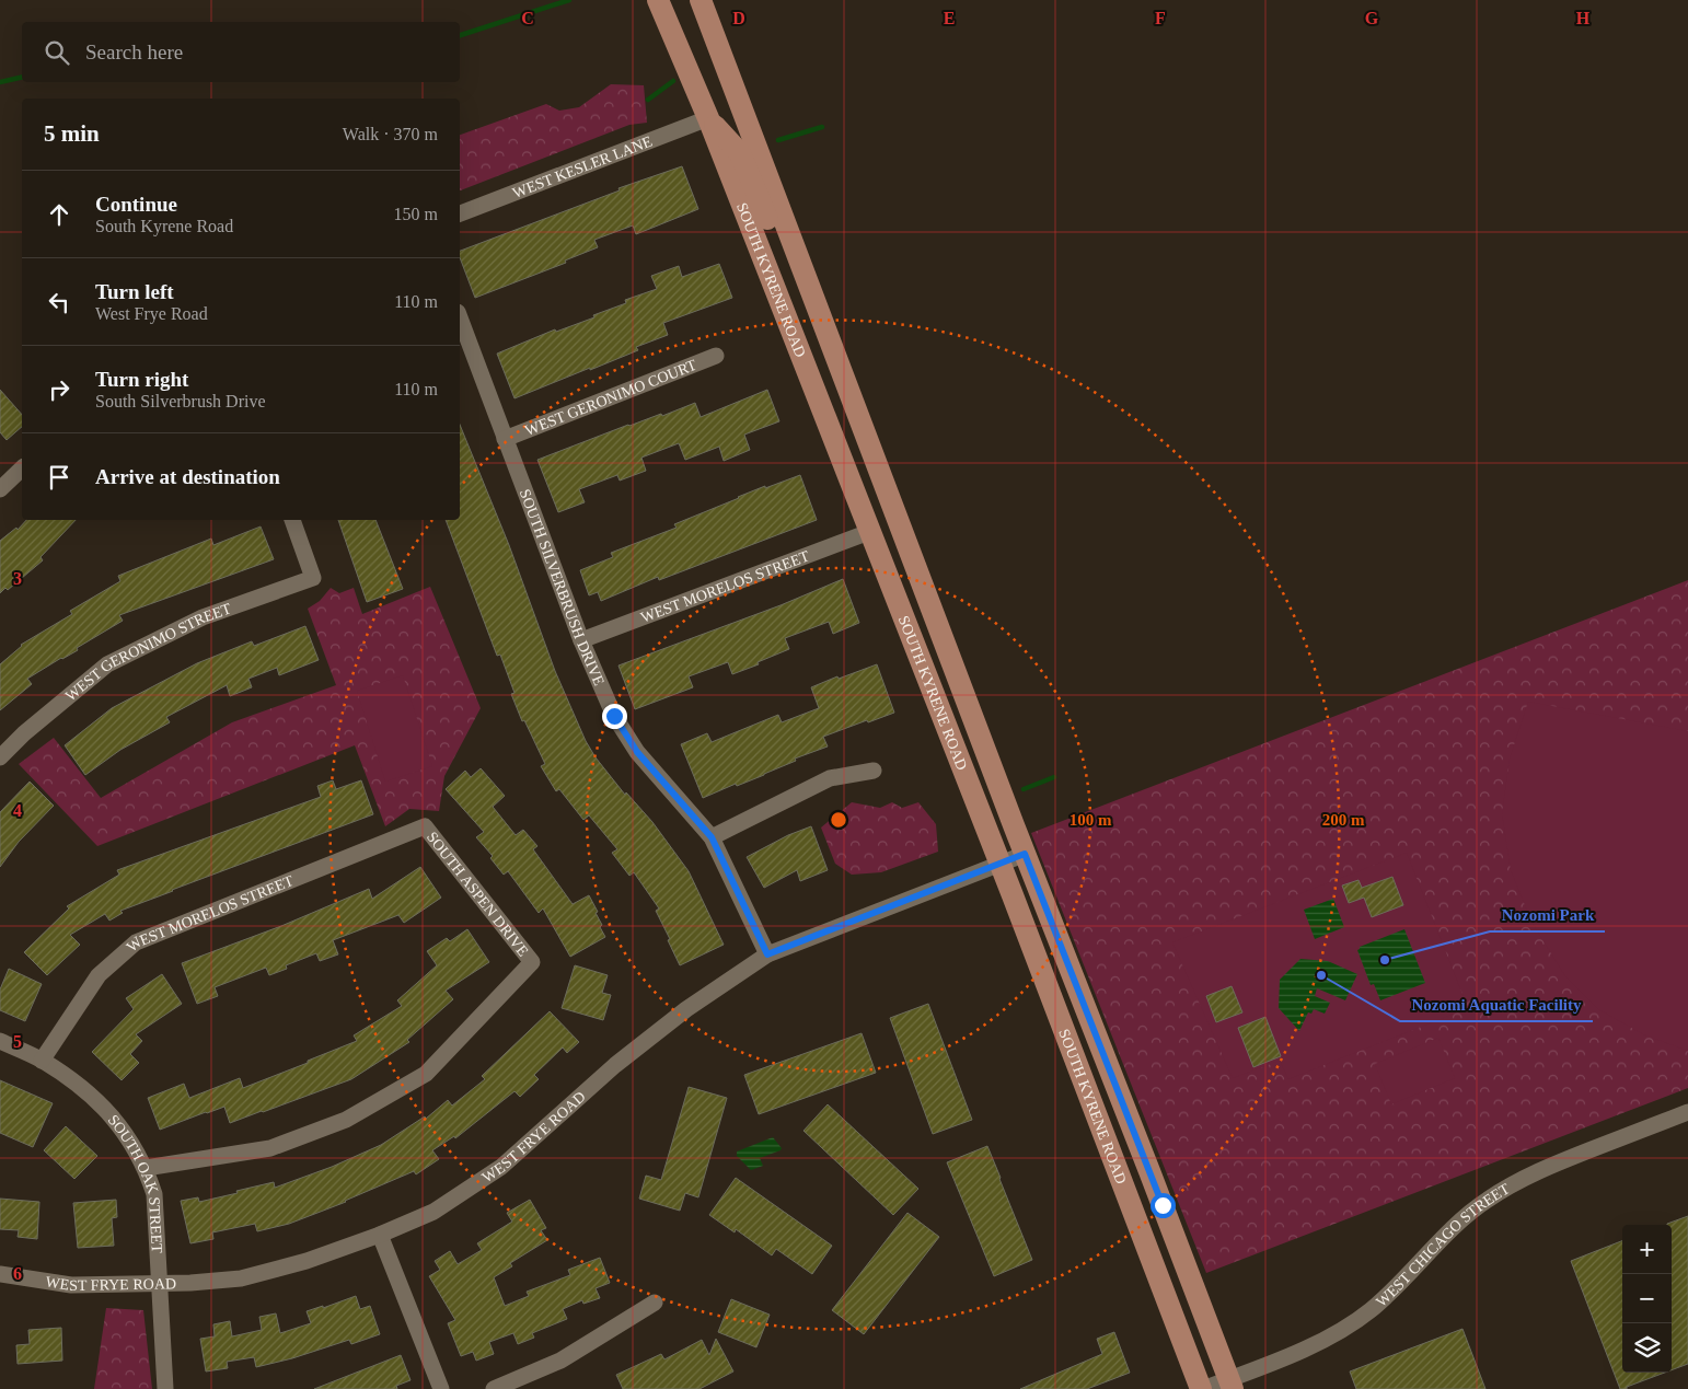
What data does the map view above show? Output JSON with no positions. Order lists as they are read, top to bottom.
{
  "streets": {
    "main road": ["SOUTH KYRENE ROAD"],
    "street": [
      "WEST KESLER LANE",
      "WEST GERONIMO COURT",
      "WEST MORELOS STREET",
      "SOUTH SILVERBRUSH DRIVE",
      "WEST GERONIMO STREET",
      "SOUTH ASPEN DRIVE",
      "WEST FRYE ROAD",
      "SOUTH OAK STREET",
      "WEST CHICAGO STREET"
    ]
  },
  "crossings": [
    ["WEST KESLER LANE", "SOUTH KYRENE ROAD"],
    ["SOUTH KYRENE ROAD", "WEST MORELOS STREET"],
    ["SOUTH KYRENE ROAD", "WEST FRYE ROAD"],
    ["SOUTH KYRENE ROAD", "WEST CHICAGO STREET"],
    ["WEST GERONIMO COURT", "SOUTH SILVERBRUSH DRIVE"],
    ["WEST MORELOS STREET", "SOUTH SILVERBRUSH DRIVE"],
    ["WEST MORELOS STREET", "SOUTH ASPEN DRIVE"],
    ["WEST MORELOS STREET", "SOUTH OAK STREET"],
    ["SOUTH SILVERBRUSH DRIVE", "WEST FRYE ROAD"],
    ["SOUTH ASPEN DRIVE", "SOUTH OAK STREET"],
    ["WEST FRYE ROAD", "SOUTH OAK STREET"]
  ],
  "places": ["Nozomi Park", "Nozomi Aquatic Facility"],
  "page": {
    "search": "Search here",
    "heading": ["5 min", "Walk · 370 m"],
    "list": [
      ["Continue", "South Kyrene Road", "150 m"],
      ["Turn left", "West Frye Road", "110 m"],
      ["Turn right", "South Silverbrush Drive", "110 m"],
      "Arrive at destination"
    ],
    "map_buttons": ["+", "−"]
  },
  "grid": {
    "columns": [
      "C",
      "D",
      "E",
      "F",
      "G",
      "H"
    ],
    "rows": [
      "3",
      "4",
      "5",
      "6"
    ]
  },
  "rings": ["100 m", "200 m"]
}
